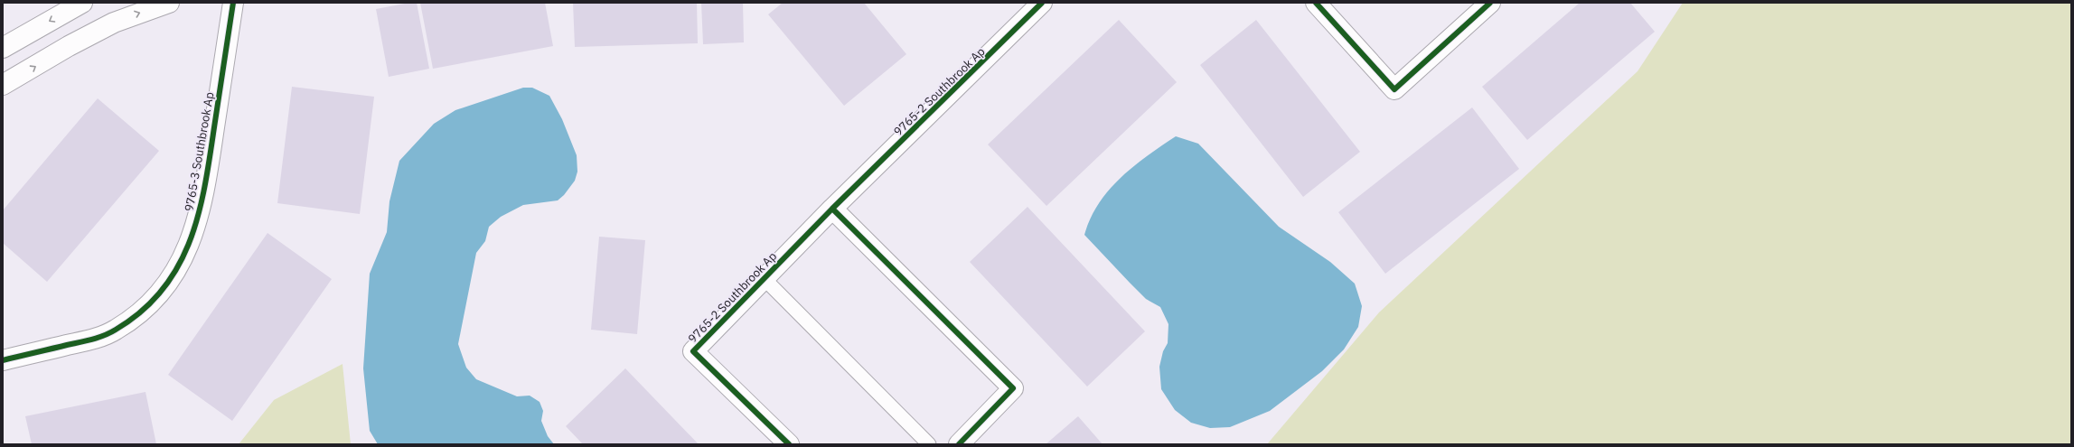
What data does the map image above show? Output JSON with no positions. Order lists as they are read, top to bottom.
{
  "streets": {
    "street": ["9765-2 Southbrook Ap", "9765-3 Southbrook Ap"]
  }
}
